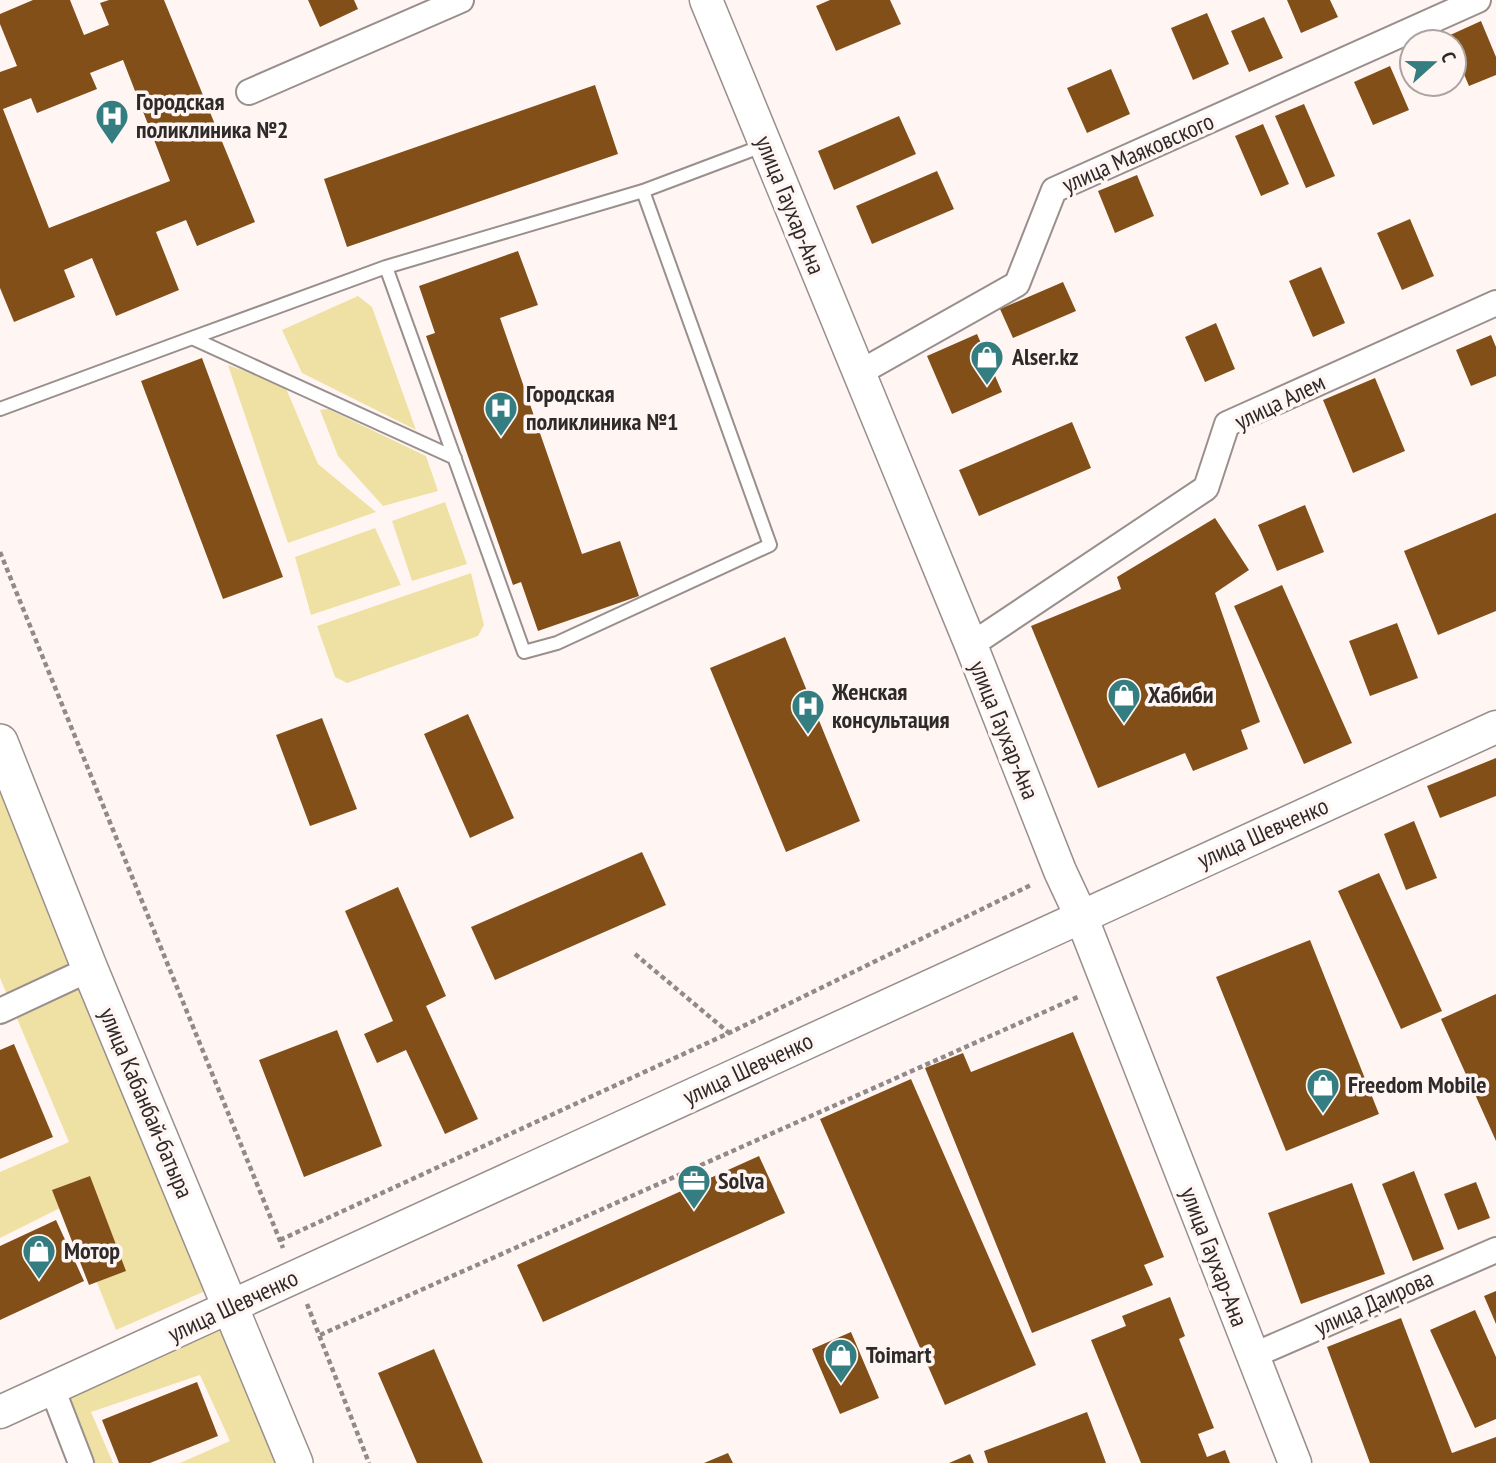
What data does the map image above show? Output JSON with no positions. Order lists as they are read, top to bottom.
{
  "streets": {
    "main road": ["улица Кабанбай-батыра"],
    "street": [
      "улица Маяковского",
      "улица Гаухар-Ана",
      "улица Алем",
      "улица Шевченко",
      "улица Даирова"
    ]
  },
  "crossings": [
    ["улица Маяковского", "улица Гаухар-Ана"],
    ["улица Гаухар-Ана", "улица Алем"],
    ["улица Гаухар-Ана", "улица Шевченко"],
    ["улица Гаухар-Ана", "улица Даирова"],
    ["улица Шевченко", "улица Кабанбай-батыра"]
  ],
  "places": {
    "hospital": ["Городская поликлиника №2", "Городская поликлиника №1", "Женская консультация"],
    "shop": [
      "Alser.kz",
      "Хабиби",
      "Freedom Mobile",
      "Мотор",
      "Toimart"
    ],
    "office": ["Solva"]
  },
  "north": "right"
}
